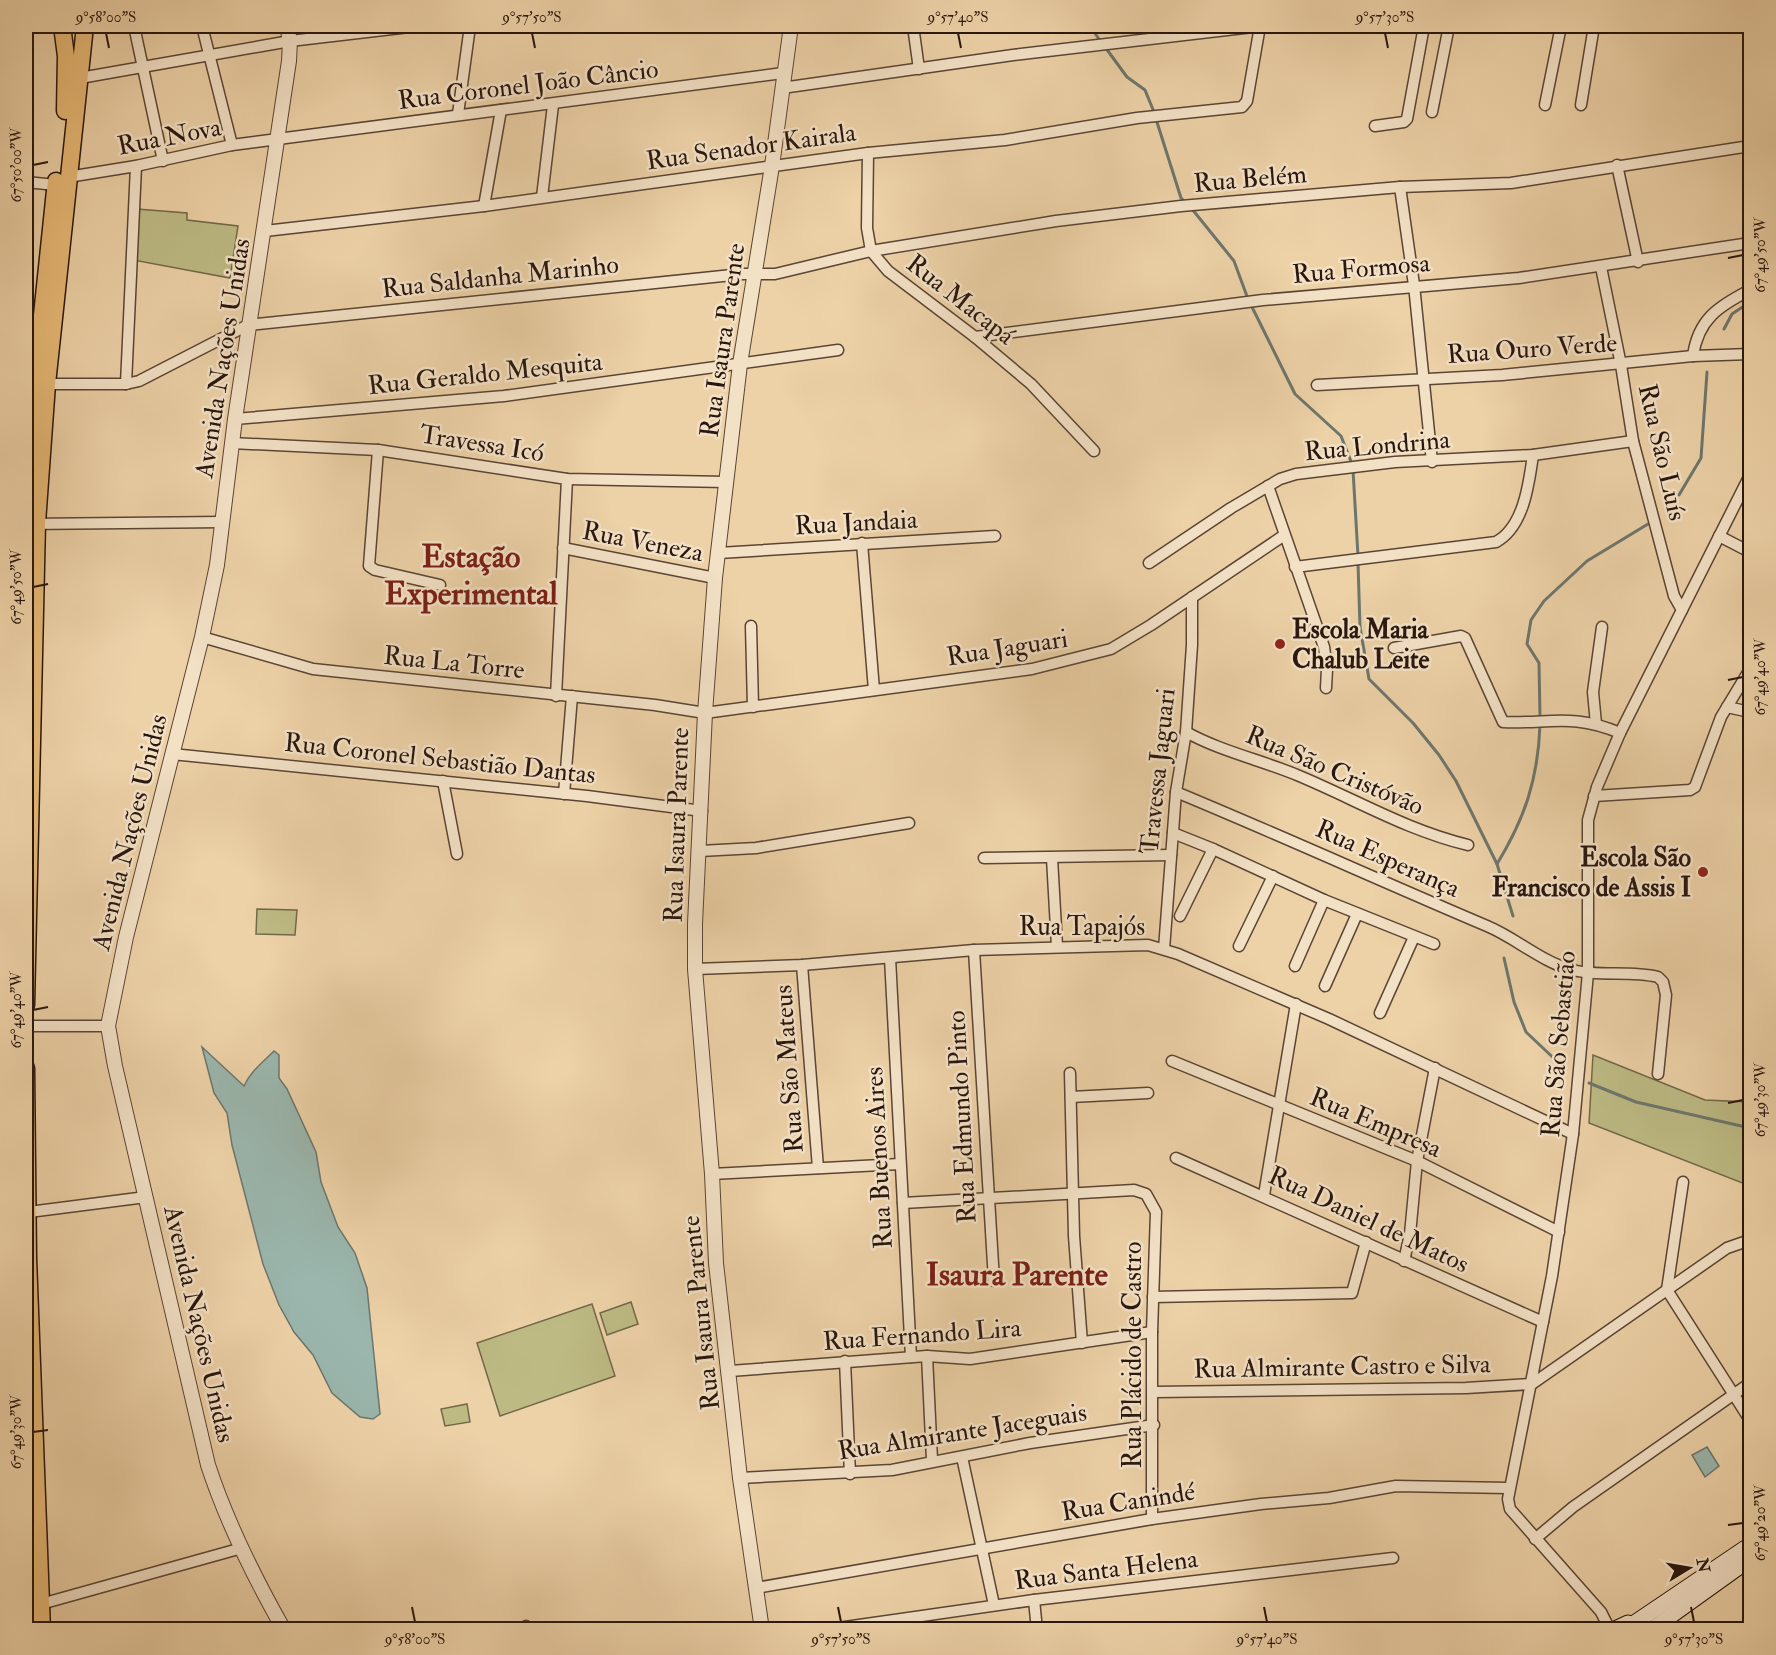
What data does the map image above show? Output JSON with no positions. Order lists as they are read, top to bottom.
{
  "streets": {
    "street": [
      "Rua Coronel João Câncio",
      "Rua Nova",
      "Rua Senador Kairala",
      "Rua Belém",
      "Rua Formosa",
      "Rua Saldanha Marinho",
      "Rua Macapá",
      "Rua Isaura Parente",
      "Rua Ouro Verde",
      "Avenida Nações Unidas",
      "Rua Geraldo Mesquita",
      "Travessa Icó",
      "Rua Londrina",
      "Rua São Luís",
      "Rua Jandaia",
      "Rua Veneza",
      "Rua Jaguari",
      "Rua La Torre",
      "Rua Coronel Sebastião Dantas",
      "Rua São Cristóvão",
      "Travessa Jaguari",
      "Rua Esperança",
      "Rua Tapajós",
      "Rua São Sebastião",
      "Rua São Mateus",
      "Rua Edmundo Pinto",
      "Rua Empresa",
      "Rua Buenos Aires",
      "Rua Daniel de Matos",
      "Rua Fernando Lira",
      "Rua Plácido de Castro",
      "Rua Almirante Castro e Silva",
      "Rua Almirante Jaceguais",
      "Rua Canindé",
      "Rua Santa Helena"
    ]
  },
  "crossings": [
    ["Rua Coronel João Câncio", "Rua Nova"],
    ["Rua Coronel João Câncio", "Rua Isaura Parente"],
    ["Rua Coronel João Câncio", "Avenida Nações Unidas"],
    ["Rua Nova", "Avenida Nações Unidas"],
    ["Rua Senador Kairala", "Rua Macapá"],
    ["Rua Senador Kairala", "Rua Isaura Parente"],
    ["Rua Senador Kairala", "Avenida Nações Unidas"],
    ["Rua Belém", "Rua Saldanha Marinho"],
    ["Rua Belém", "Rua Macapá"],
    ["Rua Belém", "Rua Isaura Parente"],
    ["Rua Formosa", "Rua Macapá"],
    ["Rua Formosa", "Rua São Luís"],
    ["Rua Saldanha Marinho", "Rua Isaura Parente"],
    ["Rua Saldanha Marinho", "Avenida Nações Unidas"],
    ["Rua Isaura Parente", "Rua Geraldo Mesquita"],
    ["Rua Isaura Parente", "Travessa Icó"],
    ["Rua Isaura Parente", "Rua Jandaia"],
    ["Rua Isaura Parente", "Rua Veneza"],
    ["Rua Isaura Parente", "Rua Jaguari"],
    ["Rua Isaura Parente", "Rua La Torre"],
    ["Rua Isaura Parente", "Rua Coronel Sebastião Dantas"],
    ["Rua Isaura Parente", "Rua Tapajós"],
    ["Rua Isaura Parente", "Rua Fernando Lira"],
    ["Rua Isaura Parente", "Rua Almirante Jaceguais"],
    ["Rua Isaura Parente", "Rua Canindé"],
    ["Rua Ouro Verde", "Rua São Luís"],
    ["Avenida Nações Unidas", "Rua Geraldo Mesquita"],
    ["Avenida Nações Unidas", "Travessa Icó"],
    ["Avenida Nações Unidas", "Rua La Torre"],
    ["Avenida Nações Unidas", "Rua Coronel Sebastião Dantas"],
    ["Rua Londrina", "Rua São Luís"],
    ["Rua São Luís", "Rua São Sebastião"],
    ["Rua Jaguari", "Rua La Torre"],
    ["Rua Jaguari", "Travessa Jaguari"],
    ["Rua São Cristóvão", "Travessa Jaguari"],
    ["Travessa Jaguari", "Rua Esperança"],
    ["Travessa Jaguari", "Rua Tapajós"],
    ["Rua Esperança", "Rua São Sebastião"],
    ["Rua Tapajós", "Rua São Sebastião"],
    ["Rua Tapajós", "Rua São Mateus"],
    ["Rua Tapajós", "Rua Edmundo Pinto"],
    ["Rua Tapajós", "Rua Buenos Aires"],
    ["Rua São Sebastião", "Rua Empresa"],
    ["Rua São Sebastião", "Rua Daniel de Matos"],
    ["Rua São Sebastião", "Rua Almirante Castro e Silva"],
    ["Rua São Sebastião", "Rua Canindé"],
    ["Rua Buenos Aires", "Rua Fernando Lira"],
    ["Rua Fernando Lira", "Rua Plácido de Castro"],
    ["Rua Plácido de Castro", "Rua Almirante Castro e Silva"],
    ["Rua Plácido de Castro", "Rua Almirante Jaceguais"],
    ["Rua Plácido de Castro", "Rua Canindé"]
  ],
  "districts": ["Estação Experimental", "Isaura Parente"],
  "places": ["Escola Maria Chalub Leite", "Escola São Francisco de Assis I"],
  "north": "right",
  "coordinates": [
    "9°58'00\"S",
    "9°57'50\"S",
    "9°57'40\"S",
    "9°57'30\"S",
    "67°50'00\"W",
    "67°49'50\"W",
    "67°49'40\"W",
    "67°49'30\"W",
    "67°49'20\"W"
  ]
}
